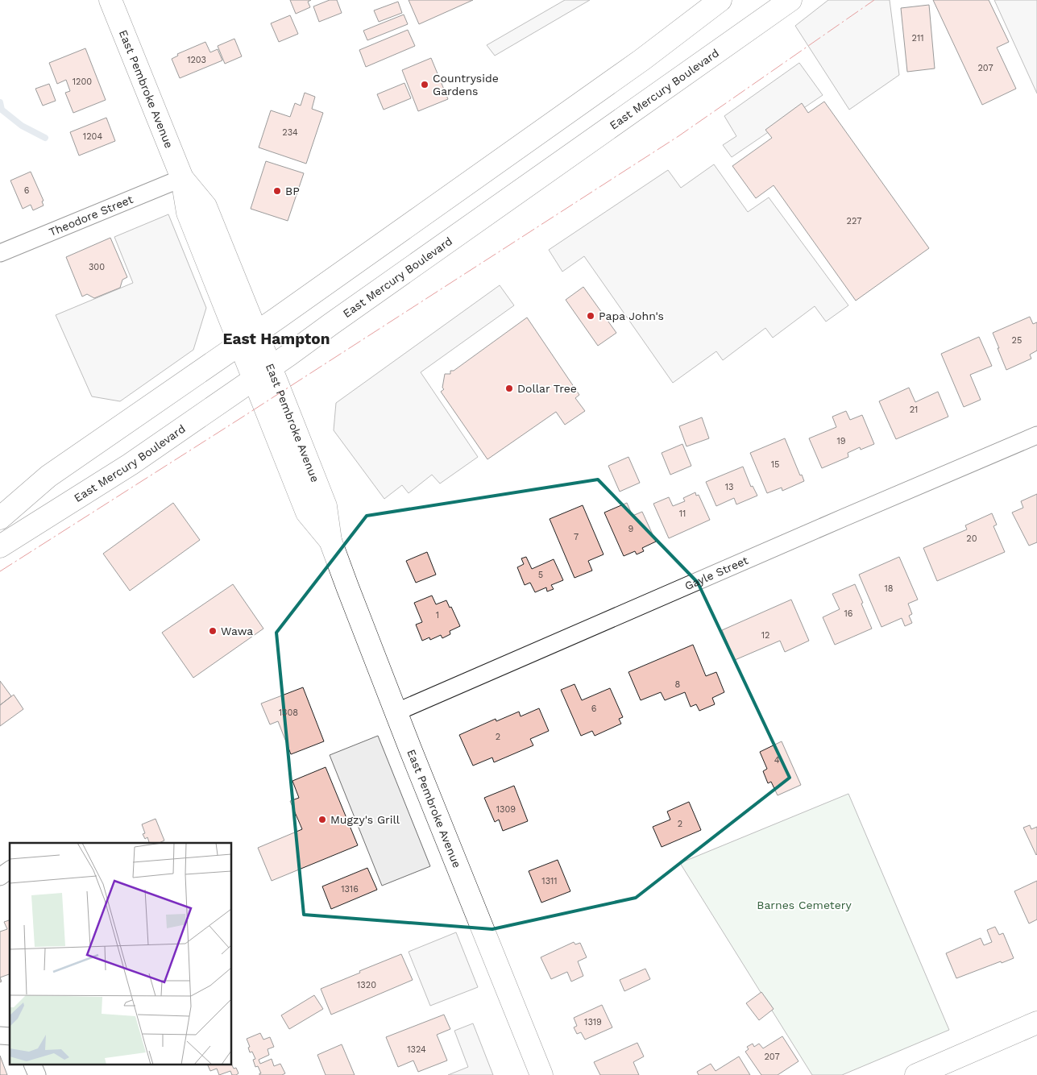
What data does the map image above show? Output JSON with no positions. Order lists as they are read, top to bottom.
{
  "streets": {
    "main road": ["East Pembroke Avenue", "East Mercury Boulevard"],
    "street": ["Theodore Street", "Gayle Street"]
  },
  "crossings": [
    ["East Pembroke Avenue", "East Mercury Boulevard"],
    ["East Pembroke Avenue", "Theodore Street"],
    ["East Pembroke Avenue", "Gayle Street"]
  ],
  "districts": ["East Hampton"],
  "parks": ["Barnes Cemetery"],
  "places": [
    "Countryside Gardens",
    "BP",
    "Papa John's",
    "Dollar Tree",
    "Wawa",
    "Mugzy's Grill"
  ],
  "house_numbers": [
    "211",
    "1203",
    "207",
    "1200",
    "234",
    "1204",
    "6",
    "227",
    "300",
    "25",
    "21",
    "19",
    "15",
    "13",
    "11",
    "9",
    "7",
    "20",
    "5",
    "18",
    "16",
    "1",
    "12",
    "8",
    "6",
    "1308",
    "2",
    "4",
    "1309",
    "2",
    "1311",
    "1316",
    "1320",
    "1319",
    "1324",
    "207"
  ]
}
